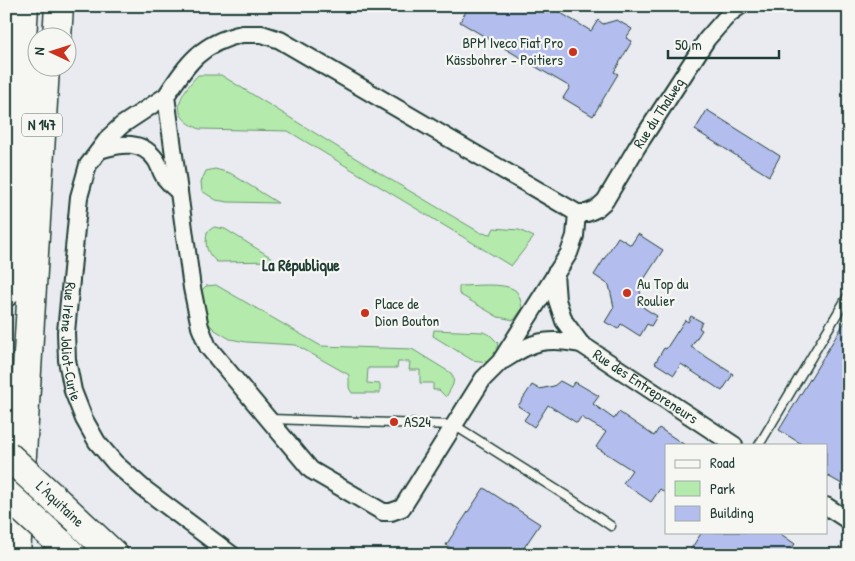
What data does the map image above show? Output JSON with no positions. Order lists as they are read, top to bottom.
{
  "streets": {
    "highway": ["N 147", "L'Aquitaine"],
    "street": ["Rue du Thalweg", "Rue Irène Joliot-Curie", "Rue des Entrepreneurs"]
  },
  "districts": ["La République"],
  "places": [
    "BPM Iveco Fiat Pro Kässbohrer - Poitiers",
    "Au Top du Roulier",
    "Place de Dion Bouton",
    "AS24"
  ],
  "legend": ["Road", "Park", "Building"],
  "scale_bar": "50 m",
  "north": "left"
}
